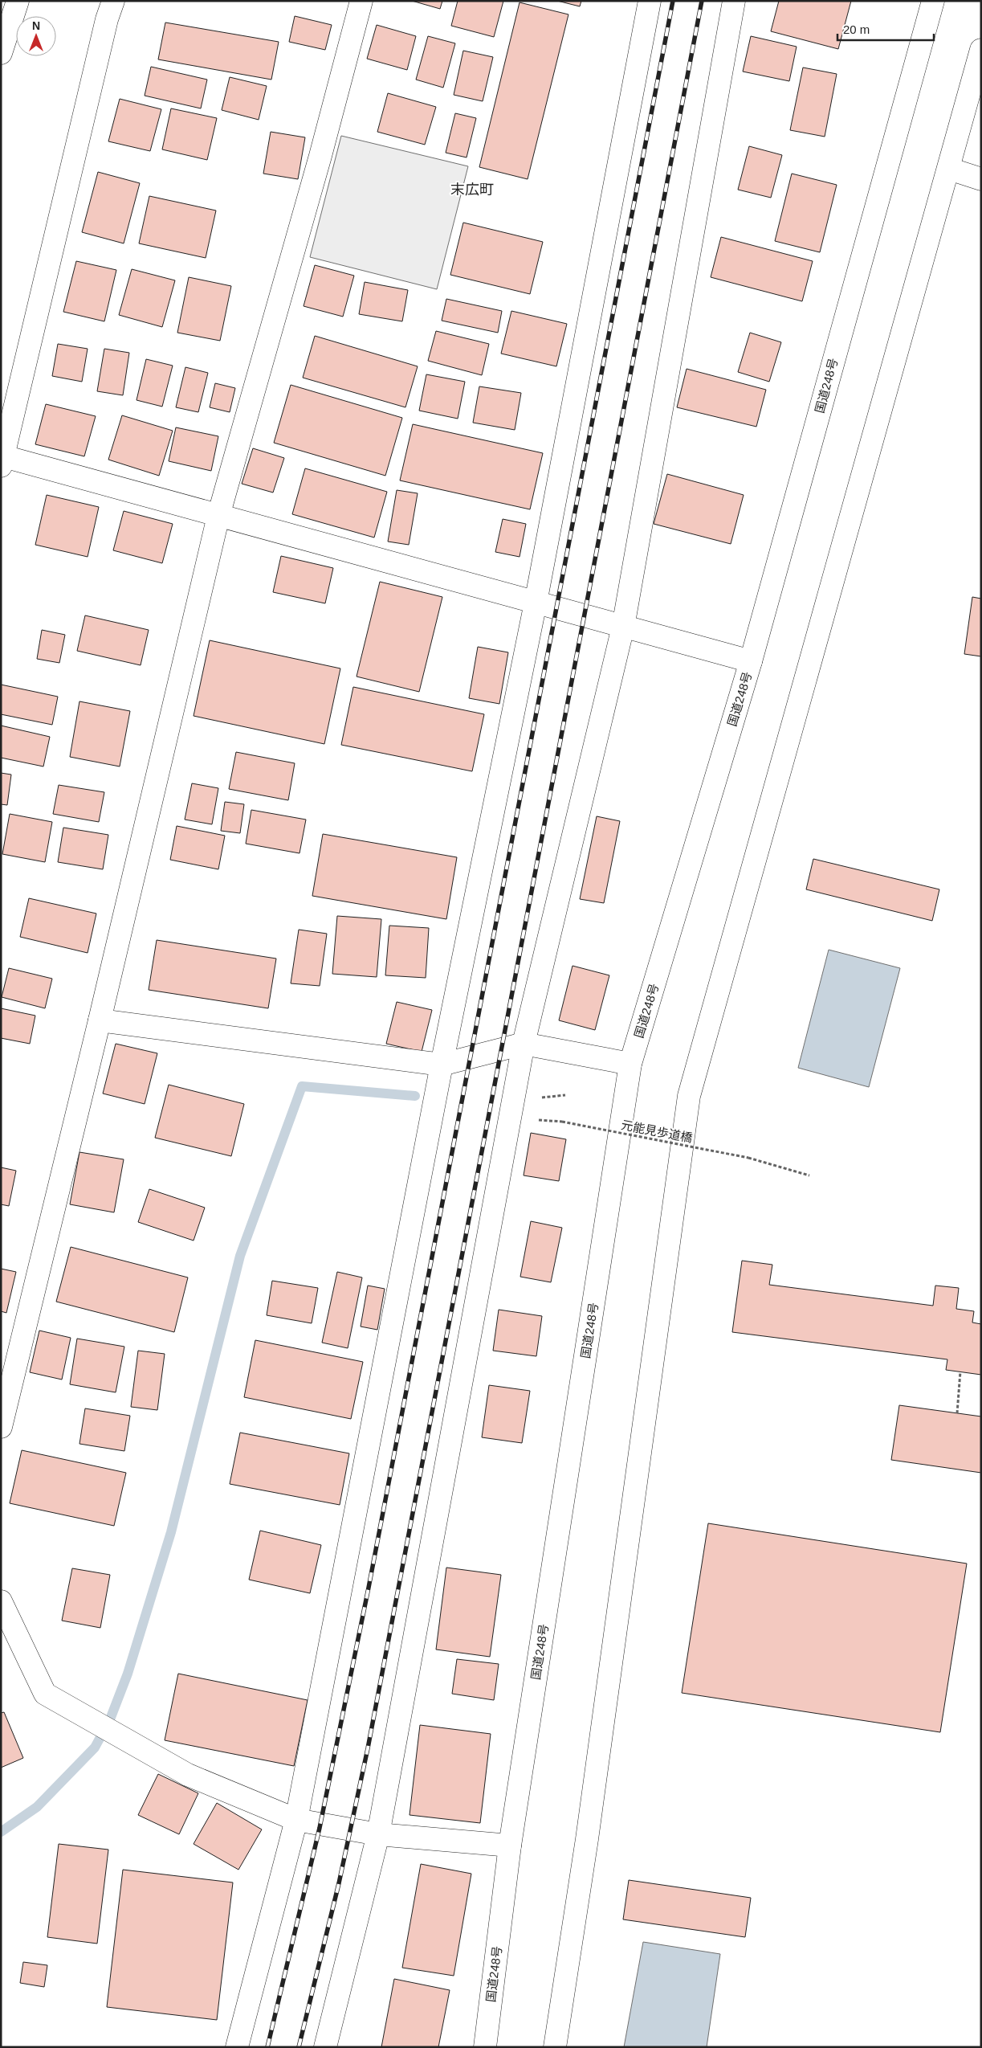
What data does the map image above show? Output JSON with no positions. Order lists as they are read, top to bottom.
{
  "streets": {
    "main road": ["国道248号"],
    "path": ["元能見歩道橋"]
  },
  "districts": ["末広町"],
  "scale_bar": "20 m",
  "north": "top"
}
